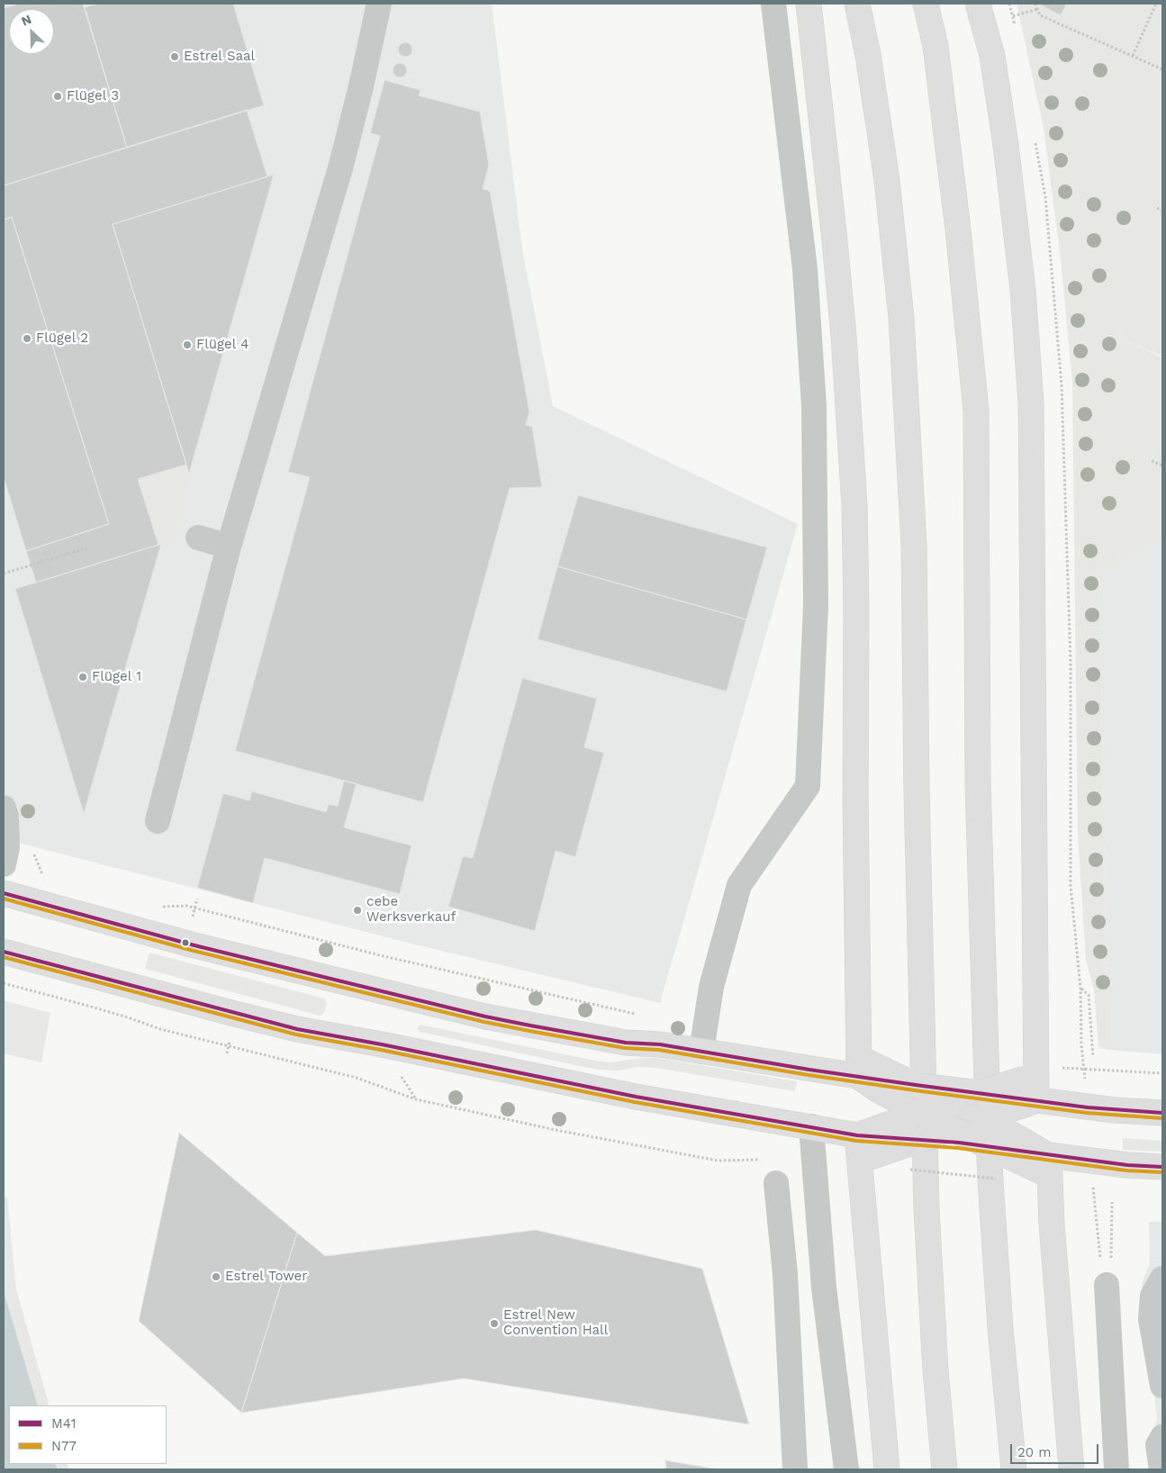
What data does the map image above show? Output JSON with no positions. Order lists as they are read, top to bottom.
{
  "places": [
    "Estrel Saal",
    "Flügel 3",
    "Flügel 2",
    "Flügel 4",
    "Flügel 1",
    "cebe Werksverkauf",
    "Estrel Tower",
    "Estrel New Convention Hall"
  ],
  "lines": ["transit line M41", "transit line N77"],
  "legend": ["M41", "N77"],
  "scale_bar": "20 m",
  "north": "top left"
}
